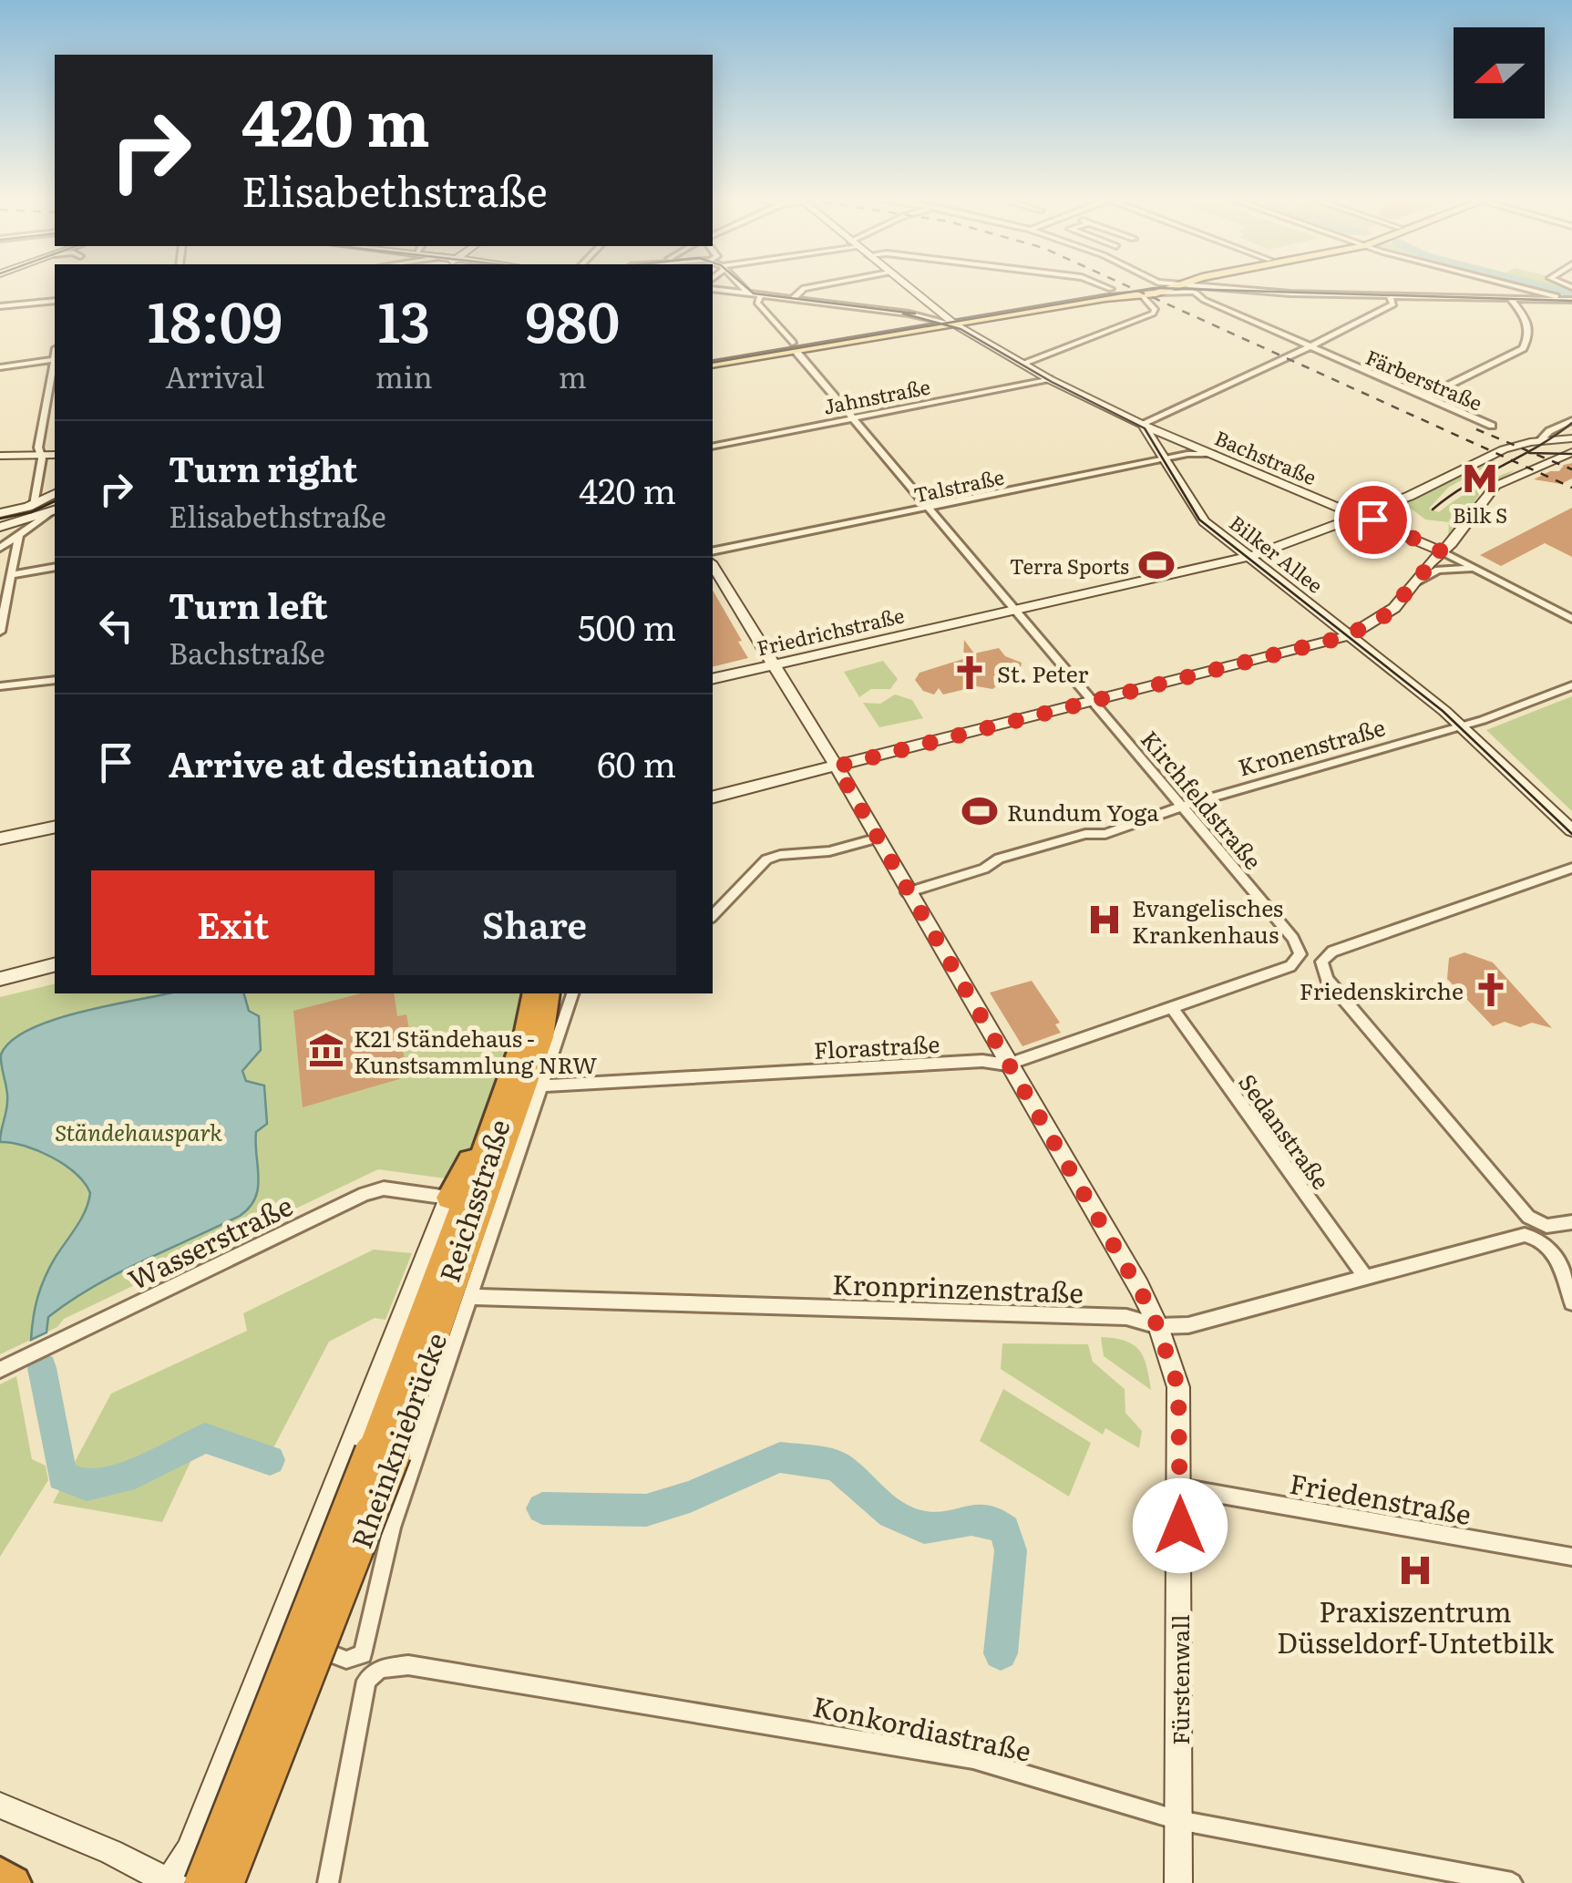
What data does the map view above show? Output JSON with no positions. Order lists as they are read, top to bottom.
{
  "streets": {
    "highway": ["Reichsstraße", "Rheinkniebrücke"],
    "main road": [
      "Bachstraße",
      "Bilker Allee",
      "Friedrichstraße",
      "Fürstenwall"
    ],
    "street": [
      "Färberstraße",
      "Jahnstraße",
      "Talstraße",
      "Kronenstraße",
      "Kirchfeldstraße",
      "Florastraße",
      "Sedanstraße",
      "Wasserstraße",
      "Kronprinzenstraße",
      "Friedenstraße",
      "Konkordiastraße"
    ]
  },
  "crossings": [
    ["Jahnstraße", "Bilker Allee"],
    ["Jahnstraße", "Kirchfeldstraße"],
    ["Bachstraße", "Talstraße"],
    ["Bachstraße", "Bilker Allee"],
    ["Talstraße", "Bilker Allee"],
    ["Talstraße", "Kirchfeldstraße"],
    ["Bilker Allee", "Friedrichstraße"],
    ["Bilker Allee", "Kronenstraße"],
    ["Friedrichstraße", "Kirchfeldstraße"],
    ["Friedrichstraße", "Fürstenwall"],
    ["Kronenstraße", "Kirchfeldstraße"],
    ["Kronenstraße", "Fürstenwall"],
    ["Kirchfeldstraße", "Florastraße"],
    ["Florastraße", "Sedanstraße"],
    ["Florastraße", "Reichsstraße"],
    ["Florastraße", "Fürstenwall"],
    ["Sedanstraße", "Kronprinzenstraße"],
    ["Reichsstraße", "Wasserstraße"],
    ["Reichsstraße", "Kronprinzenstraße"],
    ["Reichsstraße", "Rheinkniebrücke"],
    ["Kronprinzenstraße", "Fürstenwall"],
    ["Friedenstraße", "Fürstenwall"],
    ["Fürstenwall", "Konkordiastraße"]
  ],
  "parks": ["Ständehauspark"],
  "places": {
    "metro station": ["Bilk S"],
    "sports": ["Terra Sports", "Rundum Yoga"],
    "church": ["St. Peter", "Friedenskirche"],
    "hospital": ["Evangelisches Krankenhaus", "Praxiszentrum Düsseldorf-Untetbilk"],
    "museum": ["K21 Ständehaus - Kunstsammlung NRW"]
  },
  "north": "left",
  "page": {
    "turn": ["420 m", "Elisabethstraße"],
    "eta": [
      "18:09",
      "Arrival",
      "13",
      "min",
      "980",
      "m"
    ],
    "list": [
      {
        "name": "Turn right",
        "note": "Elisabethstraße",
        "value": "420 m"
      },
      {
        "name": "Turn left",
        "note": "Bachstraße",
        "value": "500 m"
      },
      {
        "name": "Arrive at destination",
        "value": "60 m"
      }
    ],
    "buttons": ["Exit", "Share"]
  }
}
